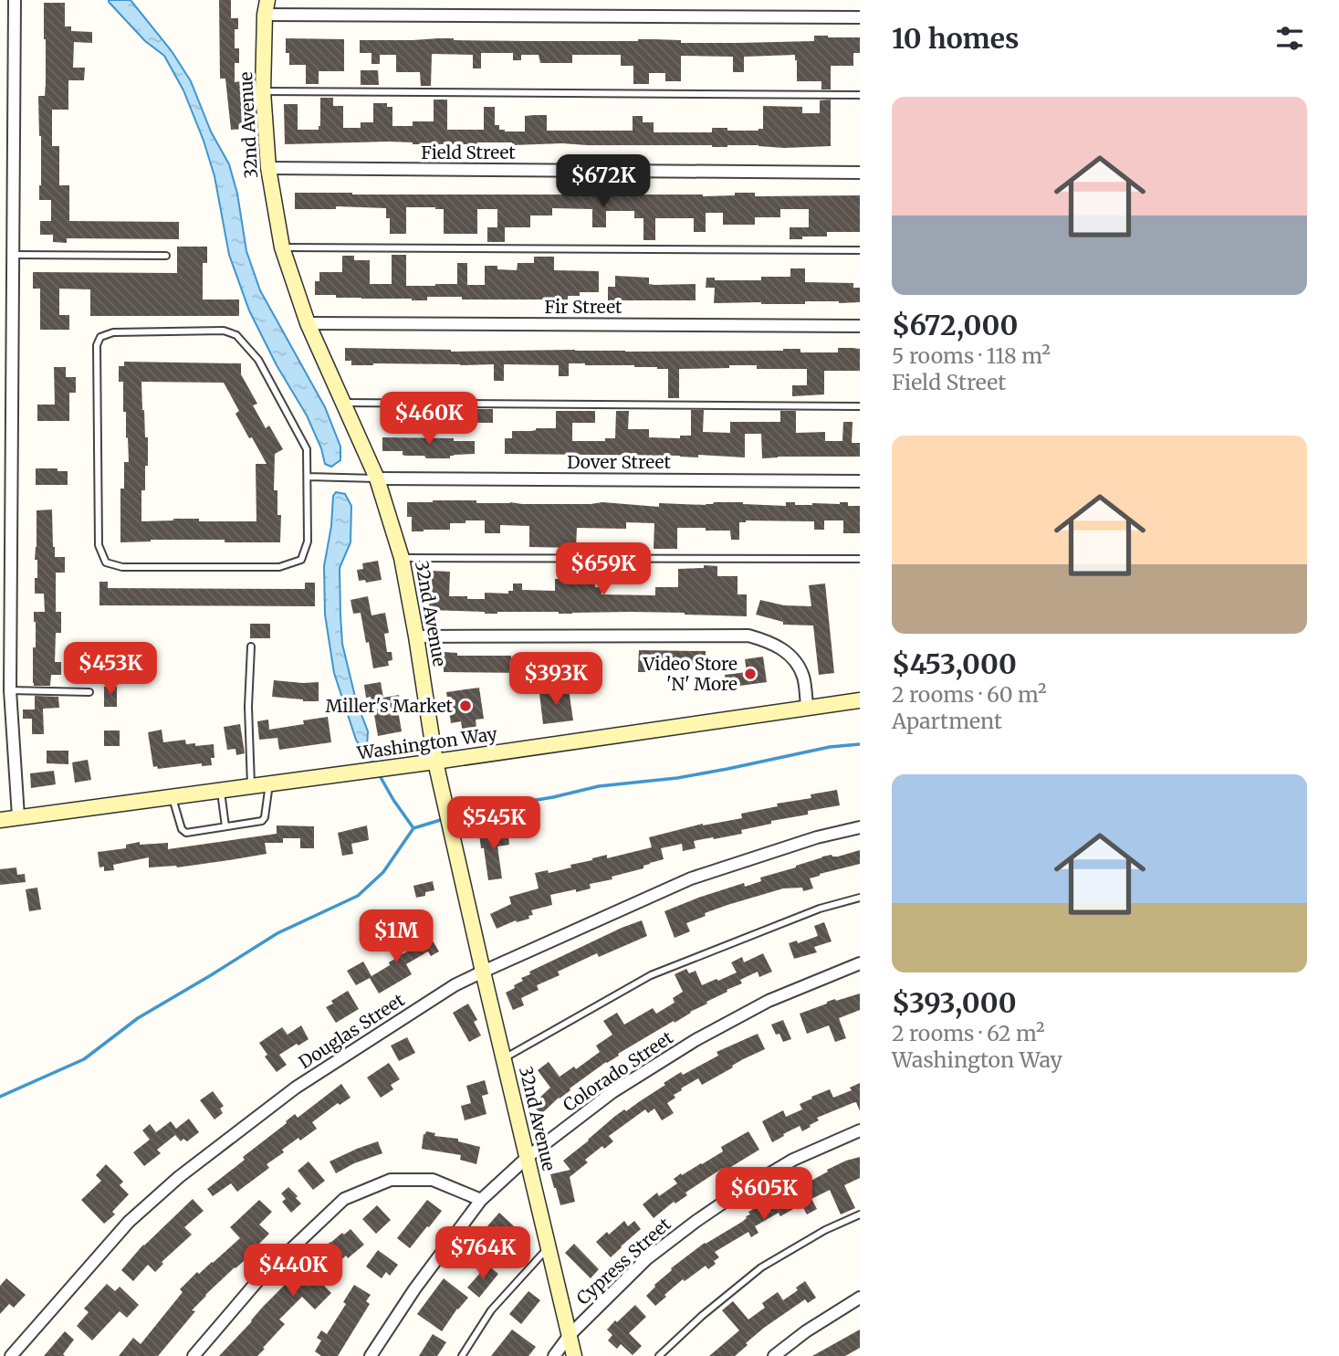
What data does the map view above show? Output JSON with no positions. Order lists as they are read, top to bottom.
{
  "streets": {
    "street": [
      "32nd Avenue",
      "Field Street",
      "Fir Street",
      "Dover Street",
      "Washington Way",
      "Douglas Street",
      "Colorado Street",
      "Cypress Street"
    ]
  },
  "crossings": [
    ["32nd Avenue", "Field Street"],
    ["32nd Avenue", "Fir Street"],
    ["32nd Avenue", "Dover Street"],
    ["32nd Avenue", "Washington Way"],
    ["32nd Avenue", "Douglas Street"],
    ["32nd Avenue", "Colorado Street"],
    ["32nd Avenue", "Cypress Street"]
  ],
  "places": ["Video Store 'N' More", "Miller's Market"],
  "page": {
    "heading": "10 homes",
    "list": [
      {
        "name": "$672,000",
        "note": "5 rooms · 118 m² · Field Street"
      },
      {
        "name": "$453,000",
        "note": "2 rooms · 60 m² · Apartment"
      },
      {
        "name": "$393,000",
        "note": "2 rooms · 62 m² · Washington Way"
      }
    ],
    "price": [
      "$672K",
      "$460K",
      "$659K",
      "$453K",
      "$393K",
      "$545K",
      "$1M",
      "$605K",
      "$764K",
      "$440K"
    ]
  }
}
